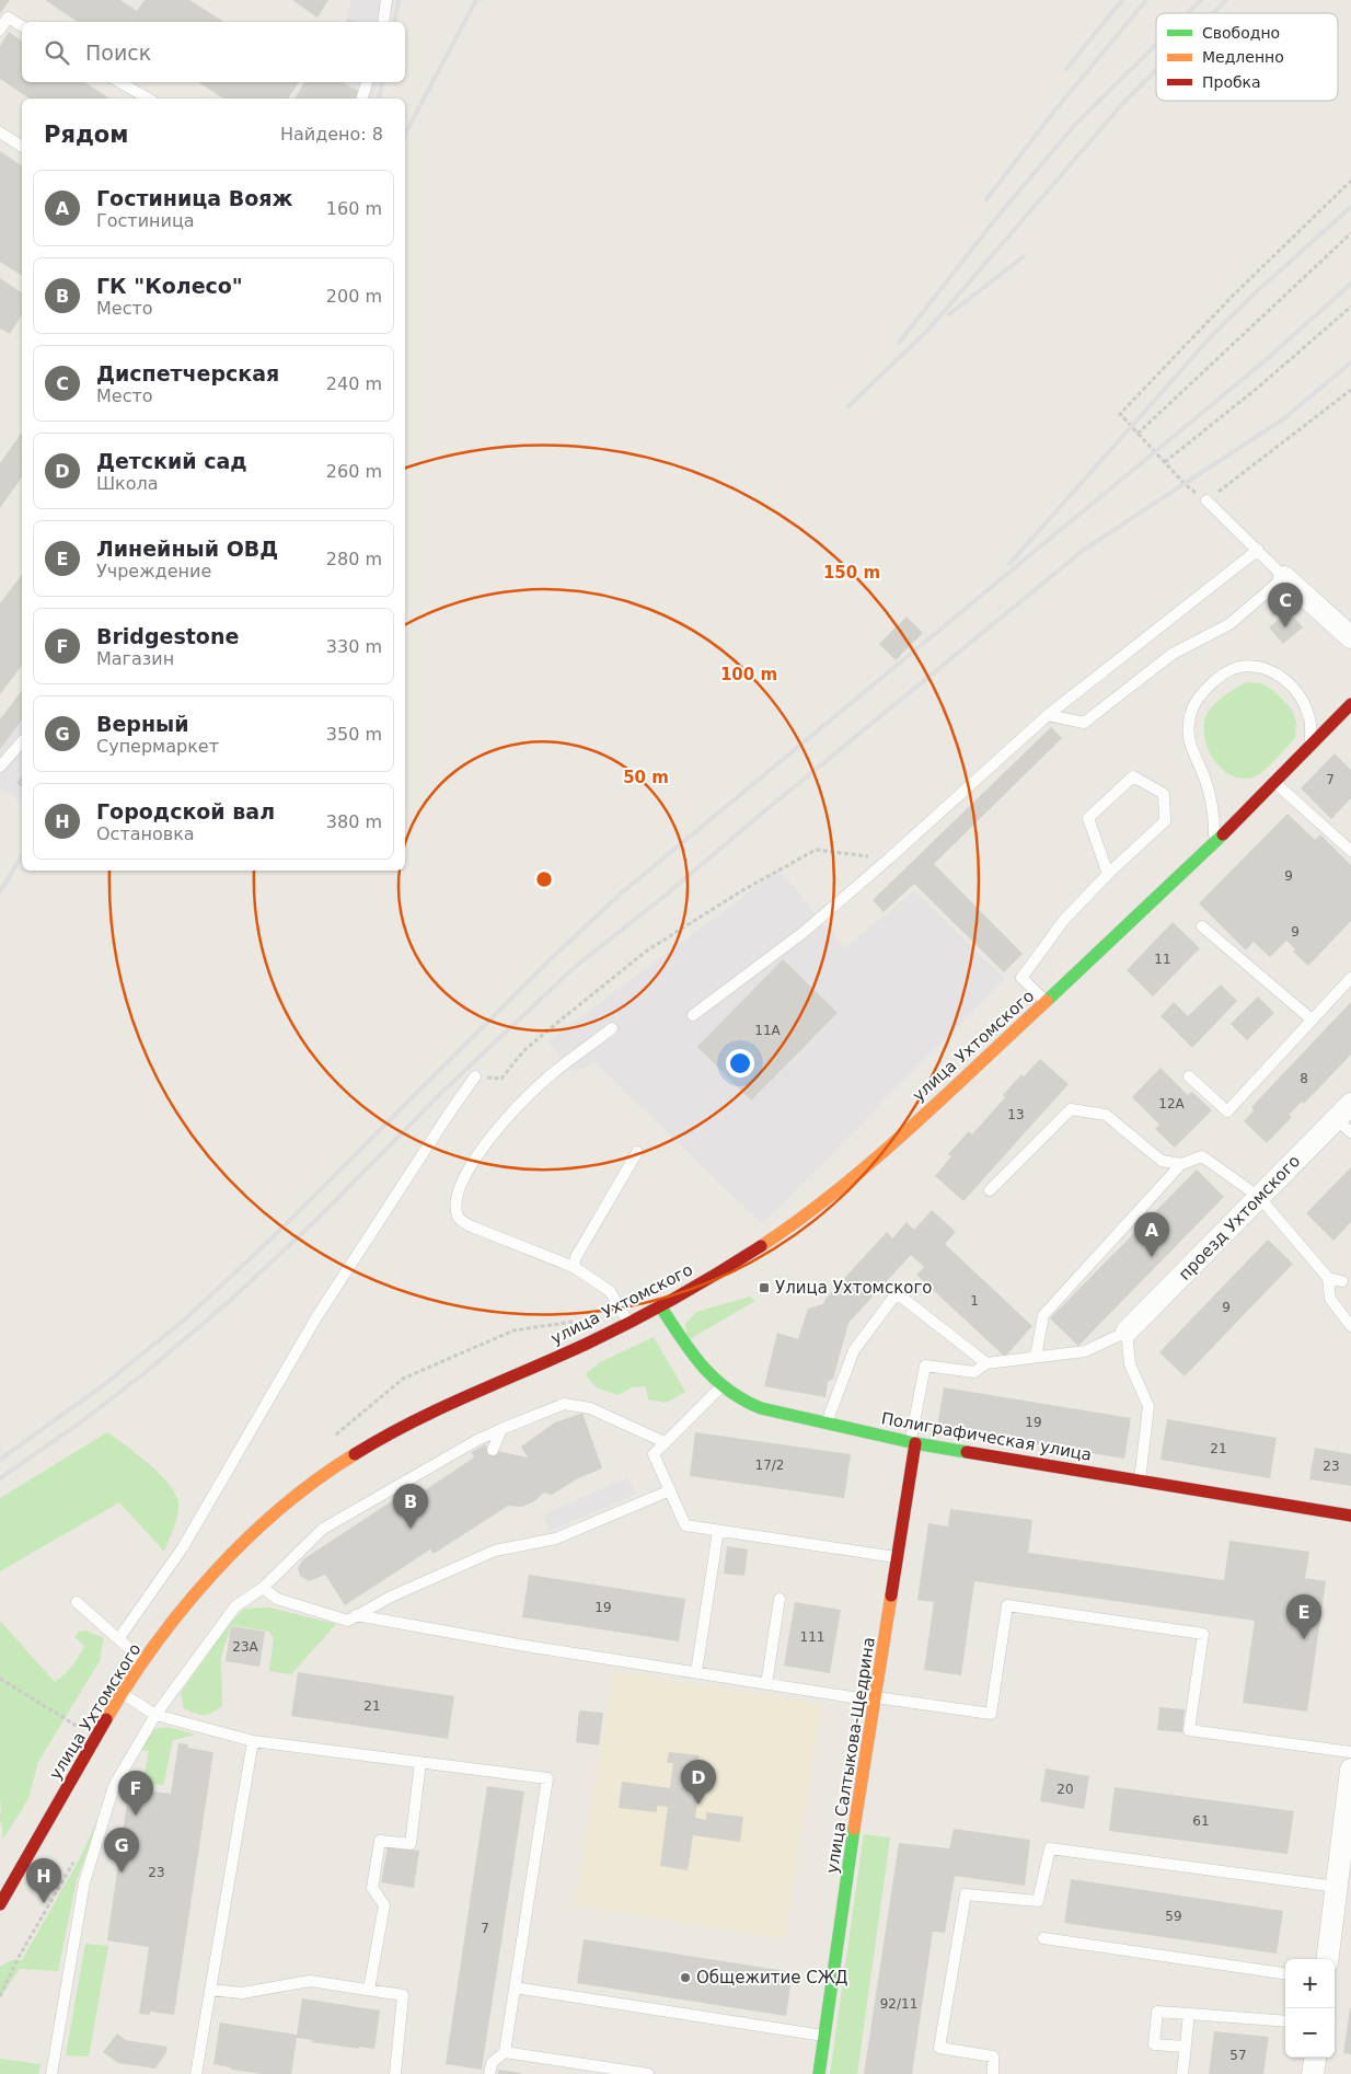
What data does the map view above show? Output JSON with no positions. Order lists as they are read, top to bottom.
{
  "streets": {
    "street": [
      "улица Ухтомского",
      "проезд Ухтомского",
      "Полиграфическая улица",
      "улица Салтыкова-Щедрина"
    ]
  },
  "crossings": [
    ["улица Ухтомского", "Полиграфическая улица"],
    ["Полиграфическая улица", "улица Салтыкова-Щедрина"]
  ],
  "places": {
    "transit": ["Улица Ухтомского"],
    "other": ["Общежитие СЖД"]
  },
  "house_numbers": [
    "7",
    "9",
    "9",
    "11",
    "11А",
    "8",
    "12А",
    "13",
    "1",
    "9",
    "19",
    "21",
    "17/2",
    "23",
    "19",
    "111",
    "23А",
    "21",
    "20",
    "61",
    "23",
    "59",
    "7",
    "92/11",
    "57"
  ],
  "legend": ["Свободно", "Медленно", "Пробка"],
  "page": {
    "search": "Поиск",
    "heading": ["Рядом", "Найдено: 8"],
    "list": [
      {
        "mark": "A",
        "name": "Гостиница Вояж",
        "note": "Гостиница",
        "value": "160 m"
      },
      {
        "mark": "B",
        "name": "ГК \"Колесо\"",
        "note": "Место",
        "value": "200 m"
      },
      {
        "mark": "C",
        "name": "Диспетчерская",
        "note": "Место",
        "value": "240 m"
      },
      {
        "mark": "D",
        "name": "Детский сад",
        "note": "Школа",
        "value": "260 m"
      },
      {
        "mark": "E",
        "name": "Линейный ОВД",
        "note": "Учреждение",
        "value": "280 m"
      },
      {
        "mark": "F",
        "name": "Bridgestone",
        "note": "Магазин",
        "value": "330 m"
      },
      {
        "mark": "G",
        "name": "Верный",
        "note": "Супермаркет",
        "value": "350 m"
      },
      {
        "mark": "H",
        "name": "Городской вал",
        "note": "Остановка",
        "value": "380 m"
      }
    ],
    "pins": [
      "C",
      "A",
      "B",
      "E",
      "D",
      "F",
      "G",
      "H"
    ],
    "map_buttons": ["+", "−"]
  },
  "rings": ["150 m", "100 m", "50 m"]
}
